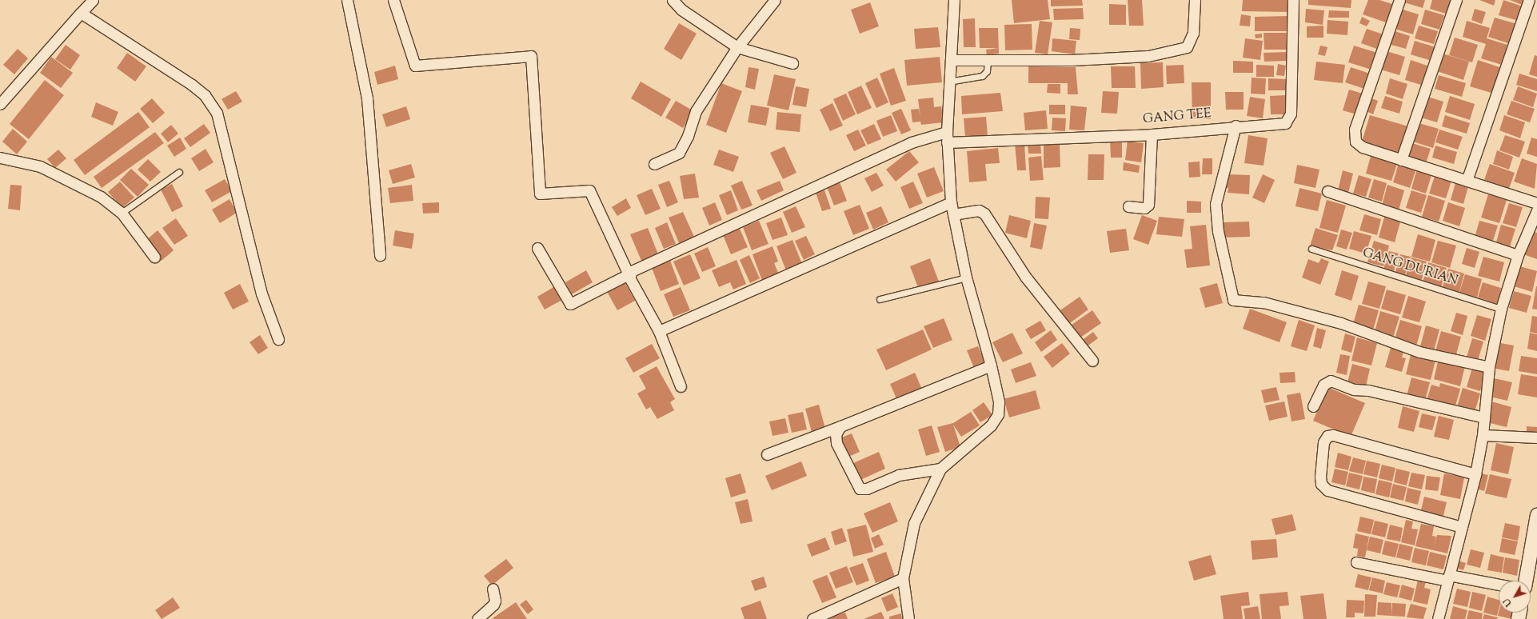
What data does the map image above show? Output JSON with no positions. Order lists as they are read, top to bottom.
{
  "streets": {
    "street": ["GANG TEE"],
    "lane": ["GANG DURIAN"]
  },
  "north": "bottom left"
}
